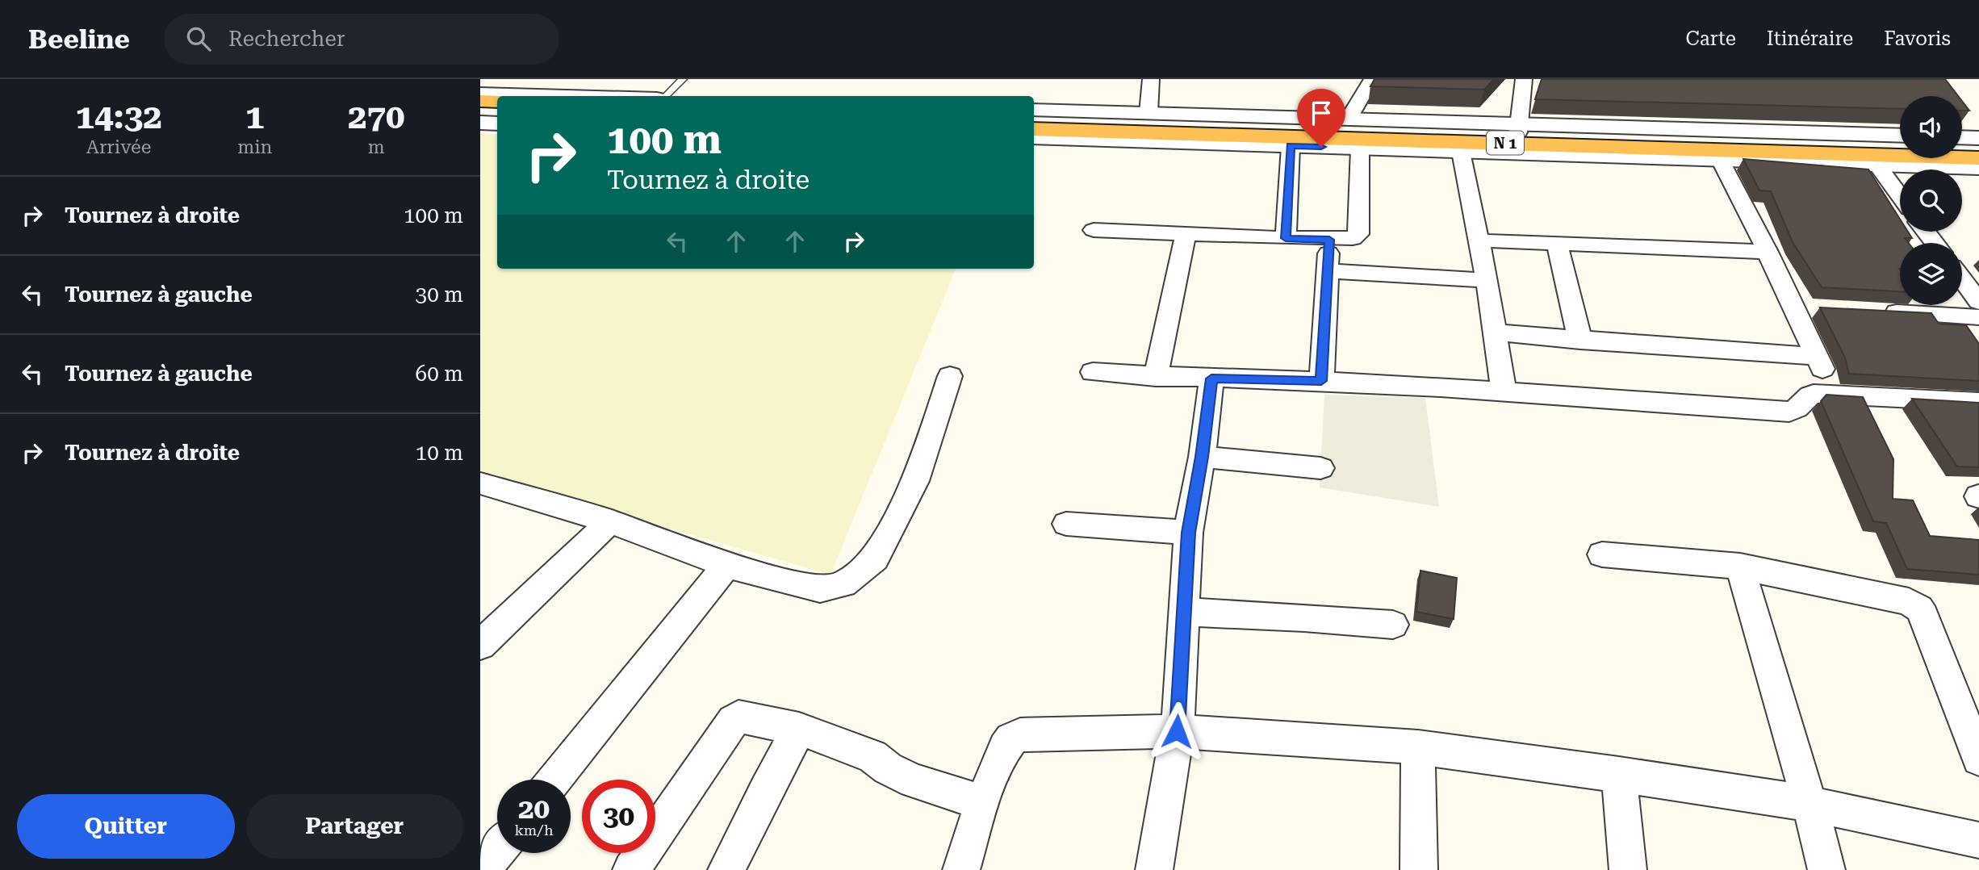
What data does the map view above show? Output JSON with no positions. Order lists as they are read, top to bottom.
{
  "streets": {
    "highway": ["N 1"]
  },
  "page": {
    "header": "Beeline",
    "search": "Rechercher",
    "nav": ["Carte", "Itinéraire", "Favoris"],
    "eta": [
      "14:32",
      "Arrivée",
      "1",
      "min",
      "270",
      "m"
    ],
    "turn": ["100 m", "Tournez à droite"],
    "list": [
      {
        "name": "Tournez à droite",
        "value": "100 m"
      },
      {
        "name": "Tournez à gauche",
        "value": "30 m"
      },
      {
        "name": "Tournez à gauche",
        "value": "60 m"
      },
      {
        "name": "Tournez à droite",
        "value": "10 m"
      }
    ],
    "speed": "20 km/h",
    "limit": "30",
    "buttons": ["Quitter", "Partager"]
  }
}
